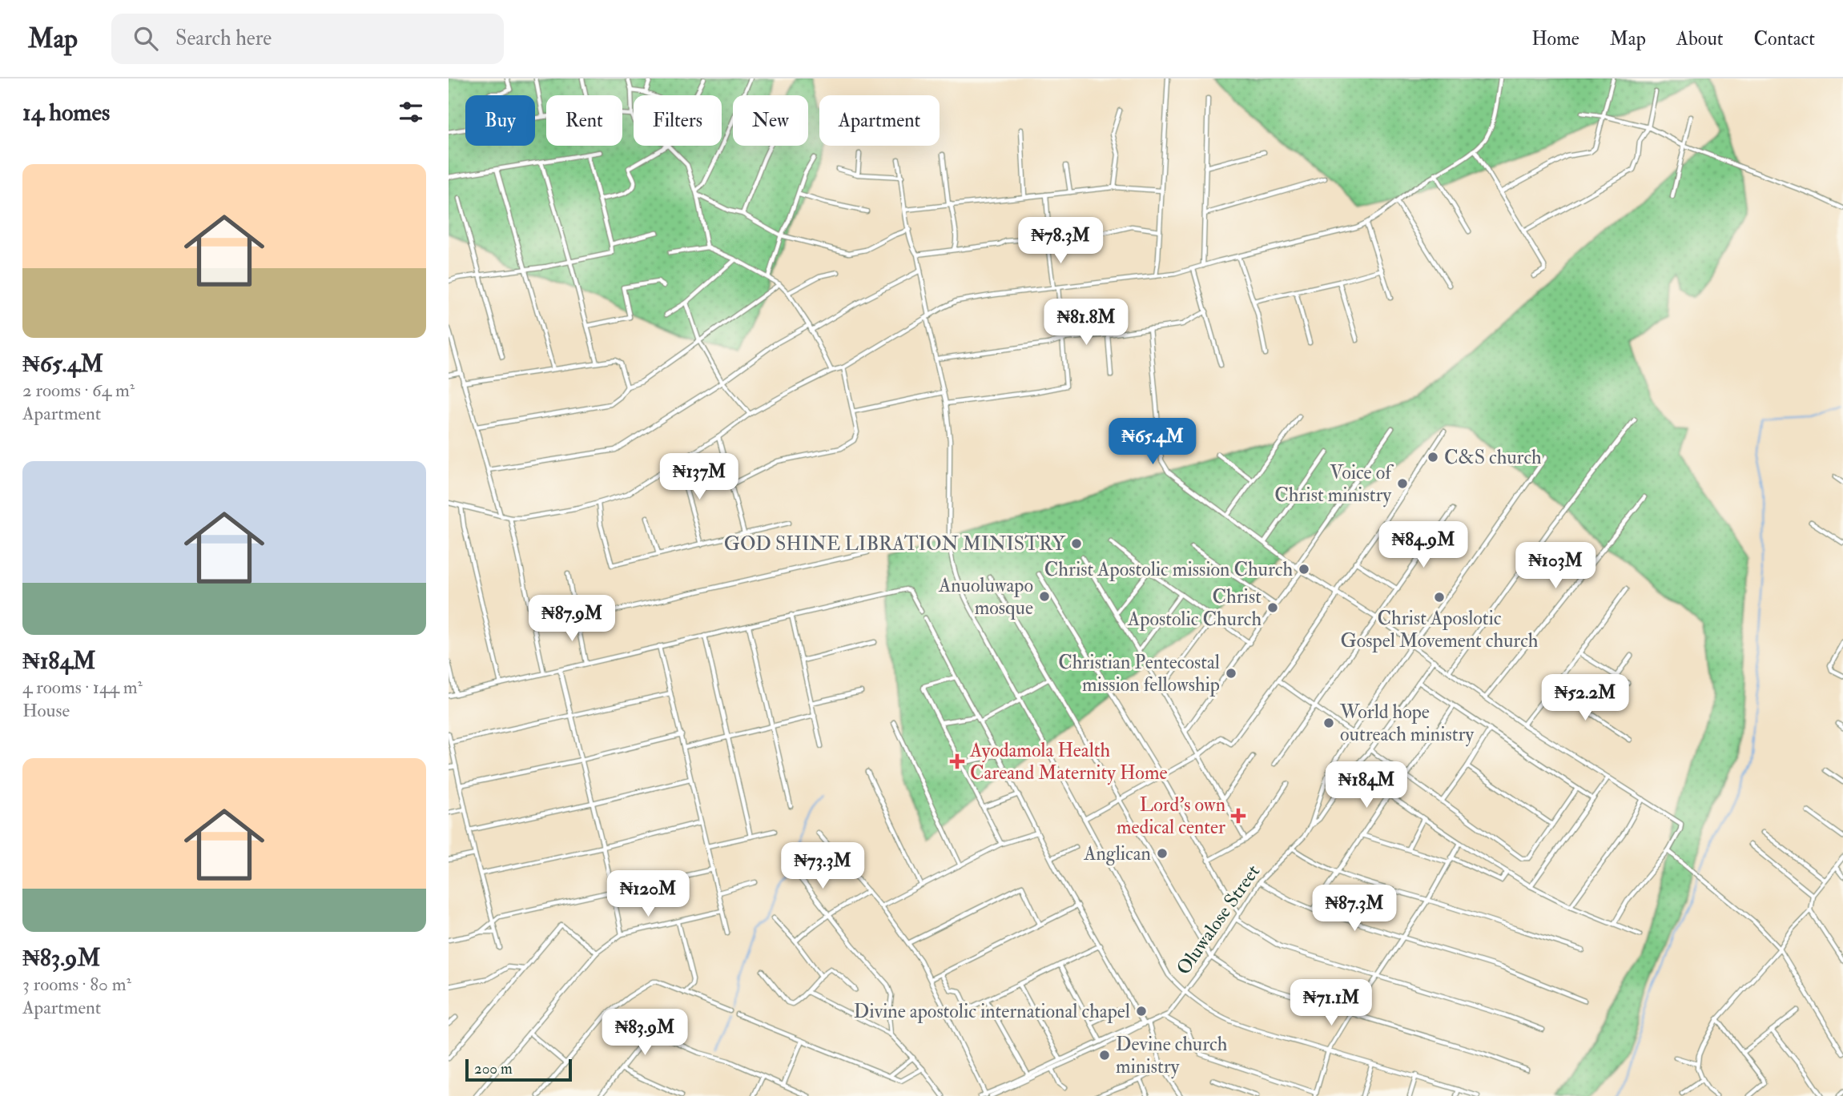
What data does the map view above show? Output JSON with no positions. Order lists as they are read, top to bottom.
{
  "streets": {
    "street": ["Oluwalose Street"]
  },
  "places": {
    "other": [
      "C&S church",
      "Voice of Christ ministry",
      "GOD SHINE LIBRATION MINISTRY",
      "Christ Apostolic mission Church",
      "Anuoluwapo mosque",
      "Christ Aposlotic Gospel Movement church",
      "Christ Apostolic Church",
      "Christian Pentecostal mission fellowship",
      "World hope outreach ministry",
      "Anglican",
      "Divine apostolic international chapel",
      "Devine church ministry"
    ],
    "health": ["Ayodamola Health Careand Maternity Home", "Lord's own medical center"]
  },
  "scale_bar": "200 m",
  "page": {
    "header": "Map",
    "search": "Search here",
    "nav": [
      "Home",
      "Map",
      "About",
      "Contact"
    ],
    "heading": "14 homes",
    "chip": [
      "Buy",
      "Rent",
      "Filters",
      "New",
      "Apartment"
    ],
    "list": [
      {
        "name": "₦65.4M",
        "note": "2 rooms · 64 m² · Apartment"
      },
      {
        "name": "₦184M",
        "note": "4 rooms · 144 m² · House"
      },
      {
        "name": "₦83.9M",
        "note": "3 rooms · 80 m² · Apartment"
      }
    ],
    "price": [
      "₦78.3M",
      "₦81.8M",
      "₦65.4M",
      "₦137M",
      "₦84.9M",
      "₦103M",
      "₦87.9M",
      "₦52.2M",
      "₦184M",
      "₦73.3M",
      "₦120M",
      "₦87.3M",
      "₦71.1M",
      "₦83.9M"
    ],
    "scale": "200 m"
  }
}
